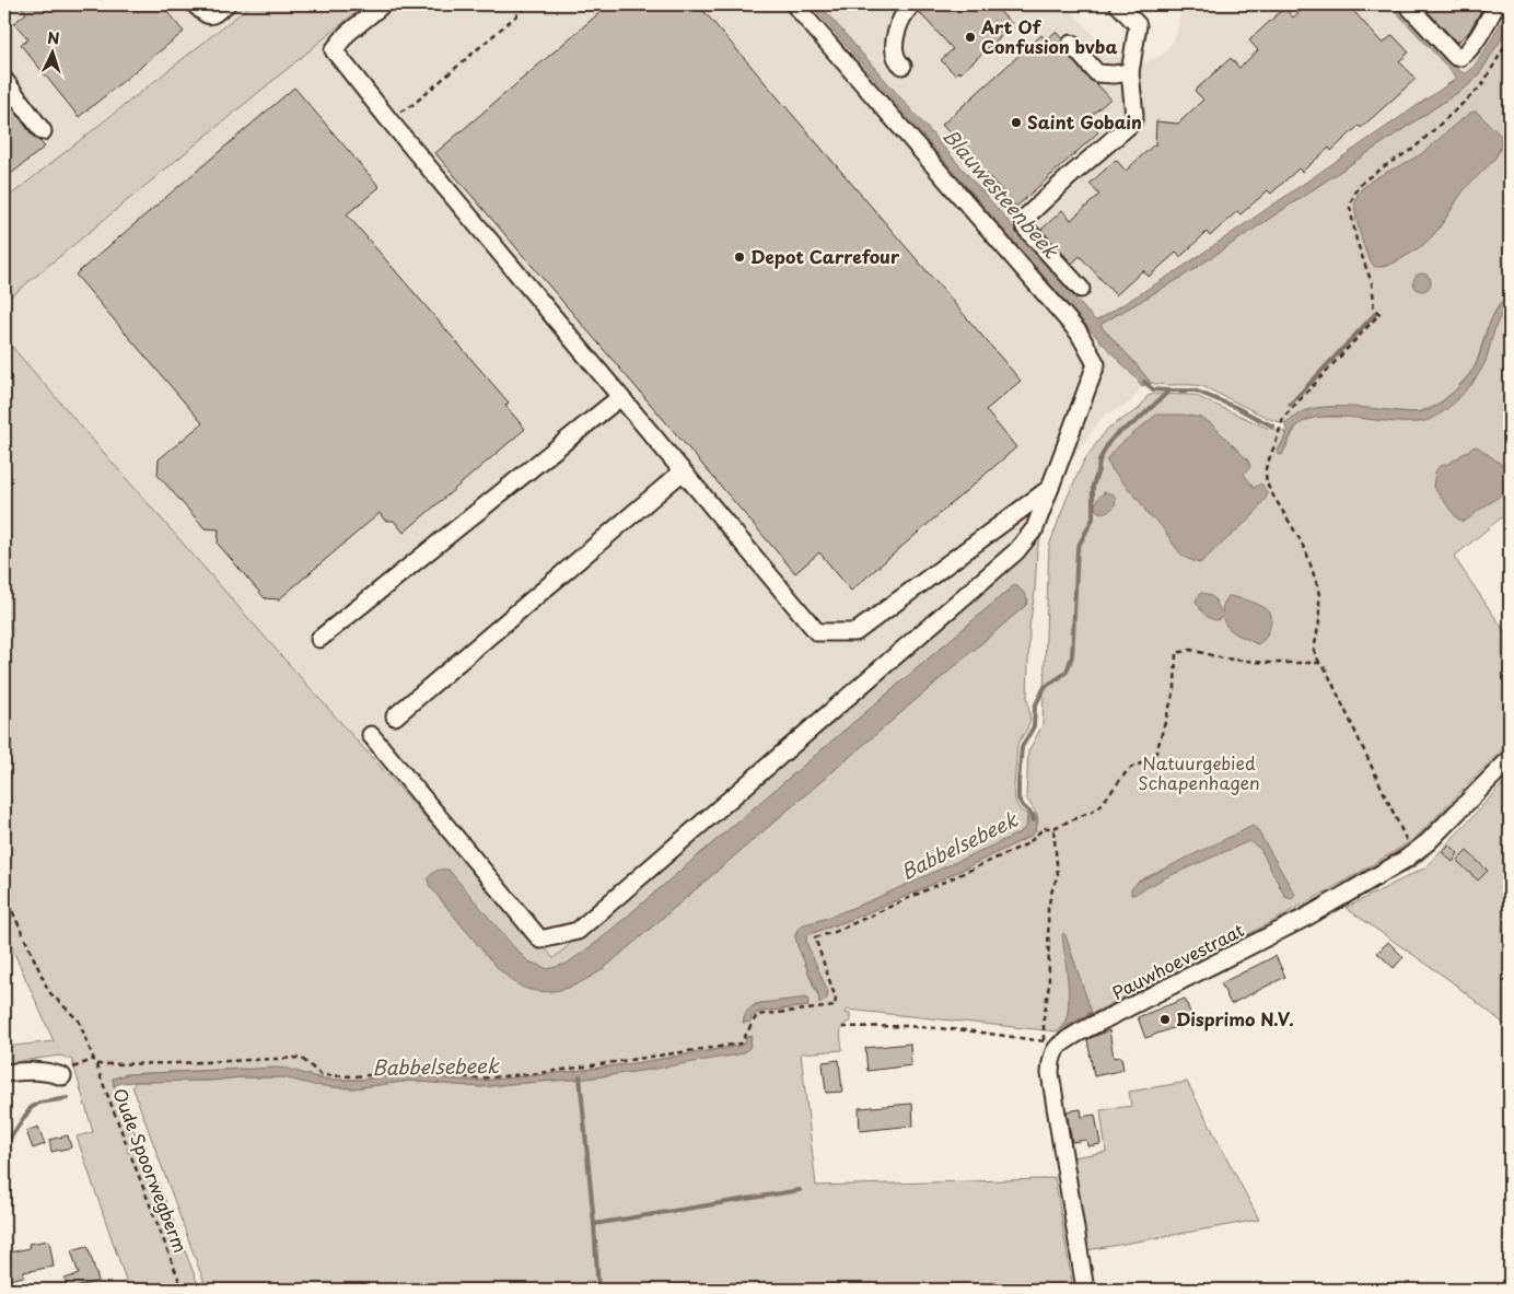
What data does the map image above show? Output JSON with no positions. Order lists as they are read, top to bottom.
{
  "streets": {
    "street": ["Pauwhoevestraat"],
    "path": ["Oude Spoorwegberm"]
  },
  "water": ["Blauwesteenbeek", "Babbelsebeek"],
  "parks": ["Natuurgebied Schapenhagen"],
  "places": [
    "Art Of Confusion bvba",
    "Saint Gobain",
    "Depot Carrefour",
    "Disprimo N.V."
  ],
  "north": "top"
}
